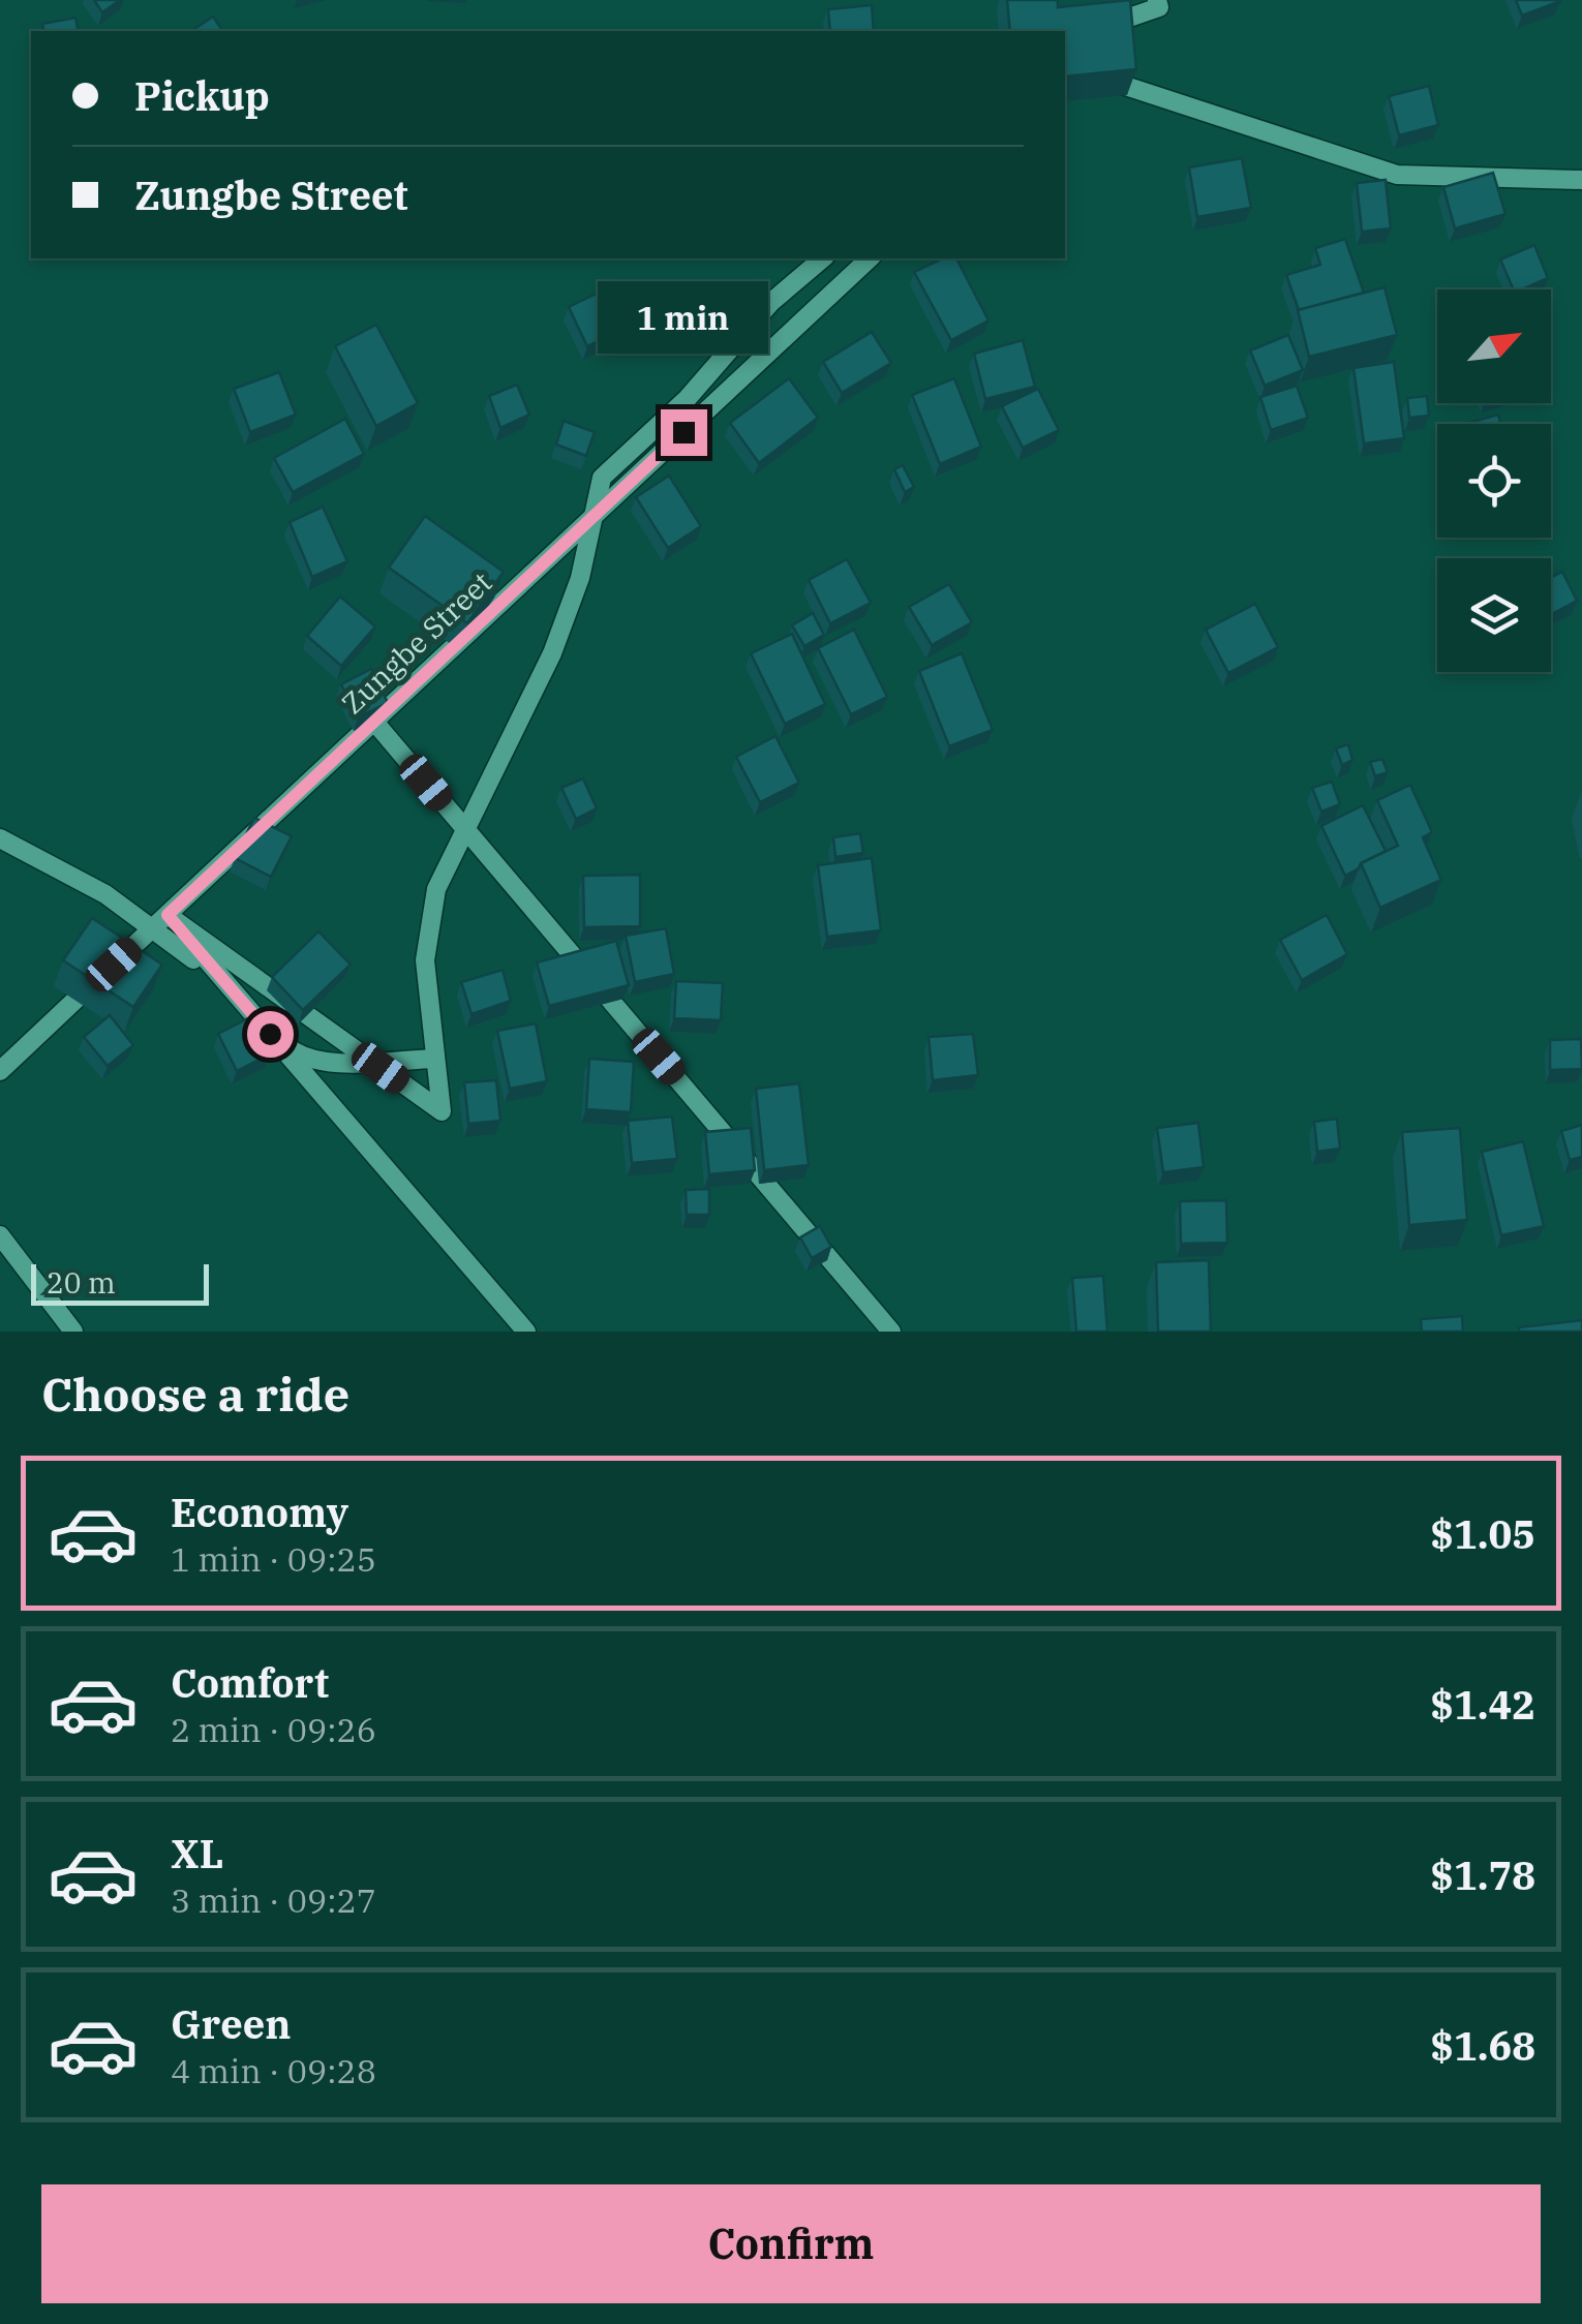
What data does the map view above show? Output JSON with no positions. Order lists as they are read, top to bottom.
{
  "streets": {
    "street": ["Zungbe Street"]
  },
  "scale_bar": "20 m",
  "north": "top right",
  "page": {
    "banner": ["Pickup", "Zungbe Street"],
    "bubble": "1 min",
    "scale": "20 m",
    "heading": "Choose a ride",
    "list": [
      {
        "name": "Economy",
        "note": "1 min · 09:25",
        "value": "$1.05"
      },
      {
        "name": "Comfort",
        "note": "2 min · 09:26",
        "value": "$1.42"
      },
      {
        "name": "XL",
        "note": "3 min · 09:27",
        "value": "$1.78"
      },
      {
        "name": "Green",
        "note": "4 min · 09:28",
        "value": "$1.68"
      }
    ],
    "buttons": "Confirm"
  }
}
